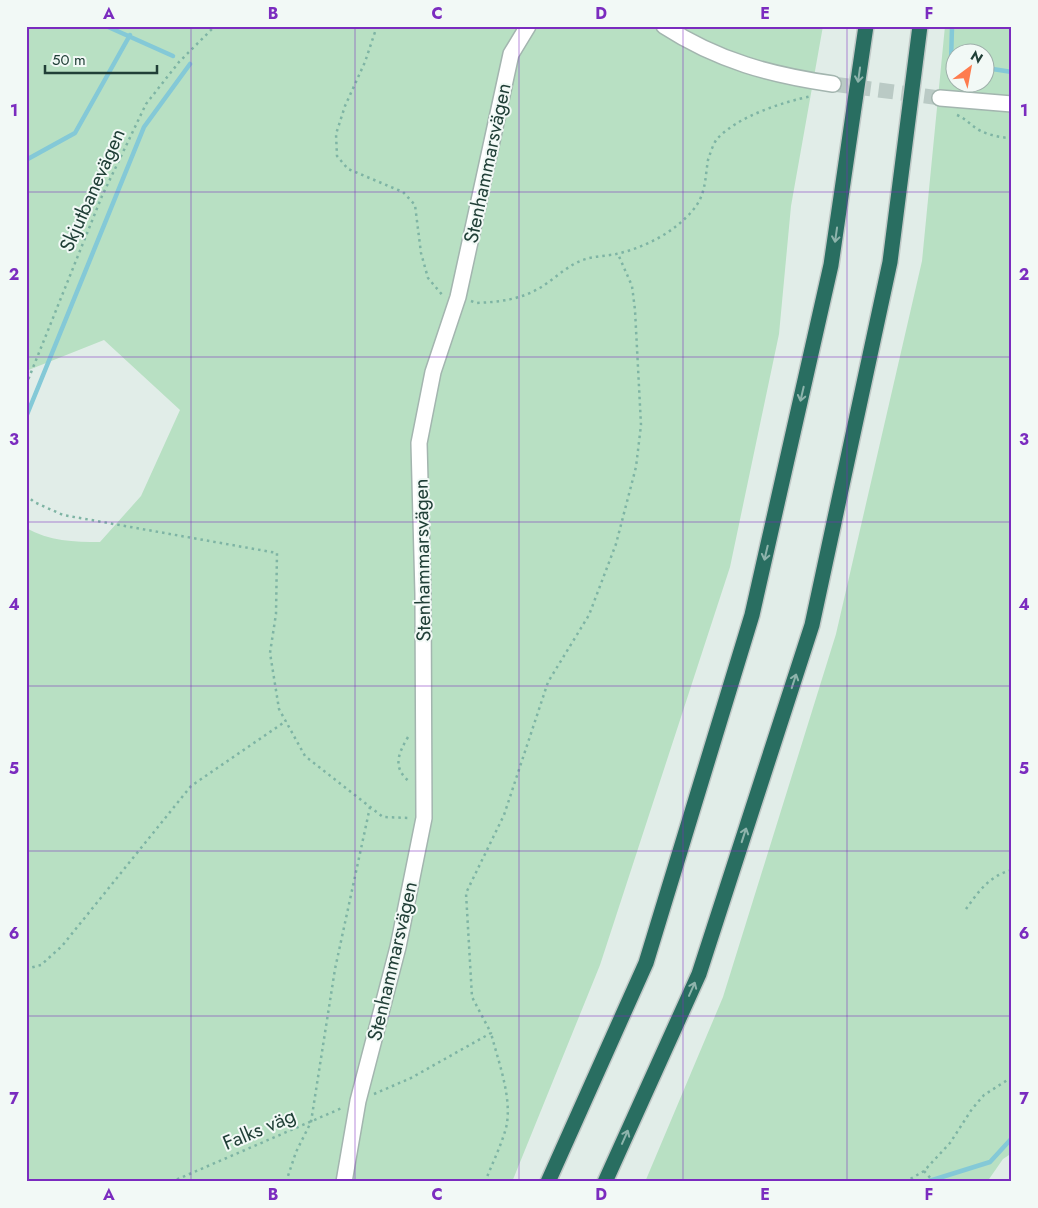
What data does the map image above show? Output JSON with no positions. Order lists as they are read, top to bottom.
{
  "streets": {
    "street": ["Stenhammarsvägen"],
    "path": ["Skjutbanevägen", "Falks väg"]
  },
  "crossings": [
    ["Stenhammarsvägen", "Falks väg"]
  ],
  "scale_bar": "50 m",
  "north": "top right",
  "grid": {
    "columns": [
      "A",
      "B",
      "C",
      "D",
      "E",
      "F"
    ],
    "rows": [
      "1",
      "2",
      "3",
      "4",
      "5",
      "6",
      "7"
    ]
  }
}
